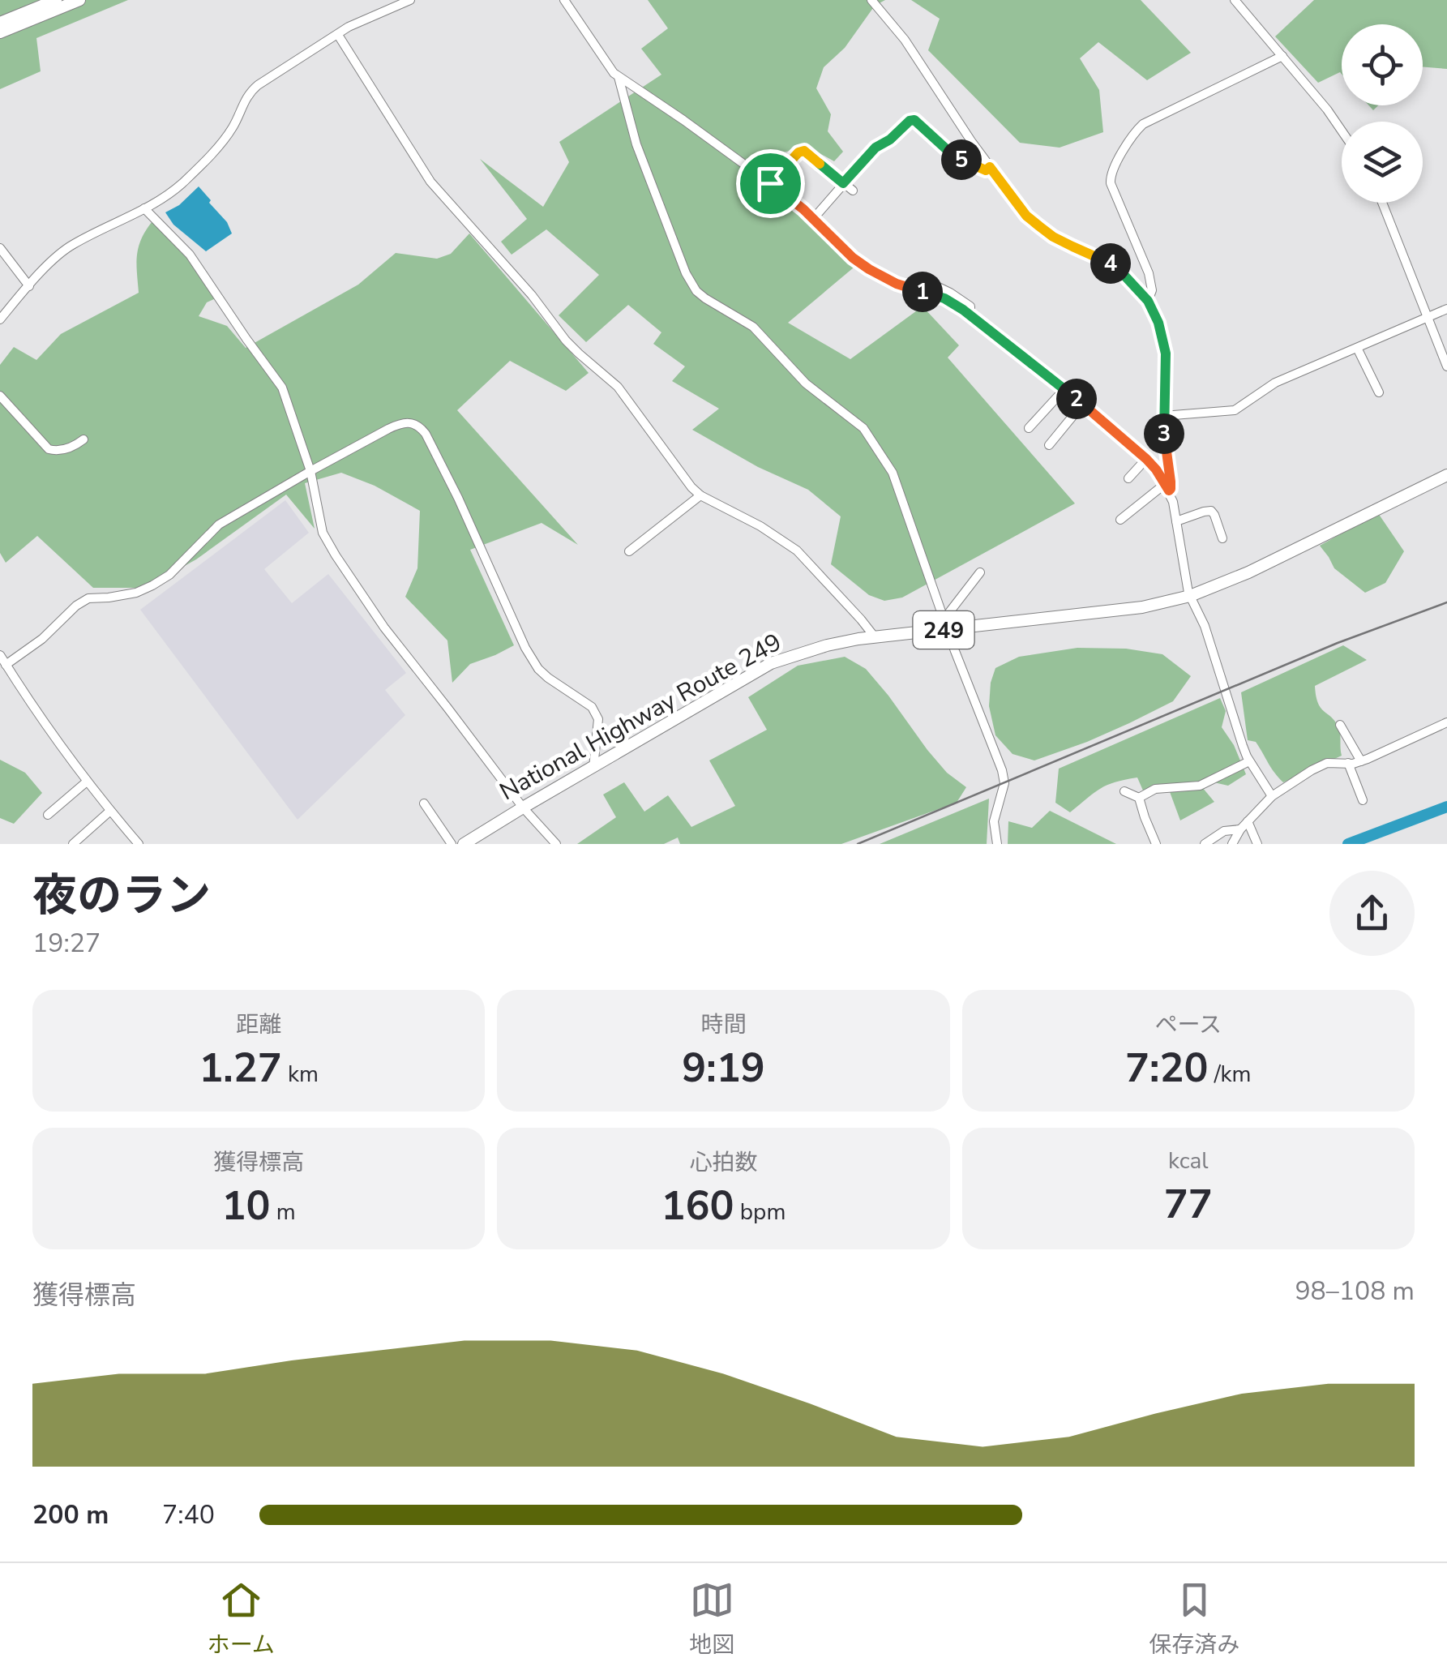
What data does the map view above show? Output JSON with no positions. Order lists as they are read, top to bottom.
{
  "streets": {
    "highway": ["249", "National Highway Route 249"]
  },
  "page": {
    "pins": [
      "5",
      "4",
      "1",
      "2",
      "3"
    ],
    "heading": ["夜のラン", "19:27"],
    "stats": [
      ["距離", "1.27 km"],
      ["時間", "9:19"],
      ["ペース", "7:20 /km"],
      ["獲得標高", "10 m"],
      ["心拍数", "160 bpm"],
      ["kcal", "77"]
    ],
    "chart": ["獲得標高", "98–108 m"],
    "list": [
      {
        "name": "200 m",
        "note": "7:40"
      }
    ],
    "tabs": ["ホーム", "地図", "保存済み"]
  }
}
